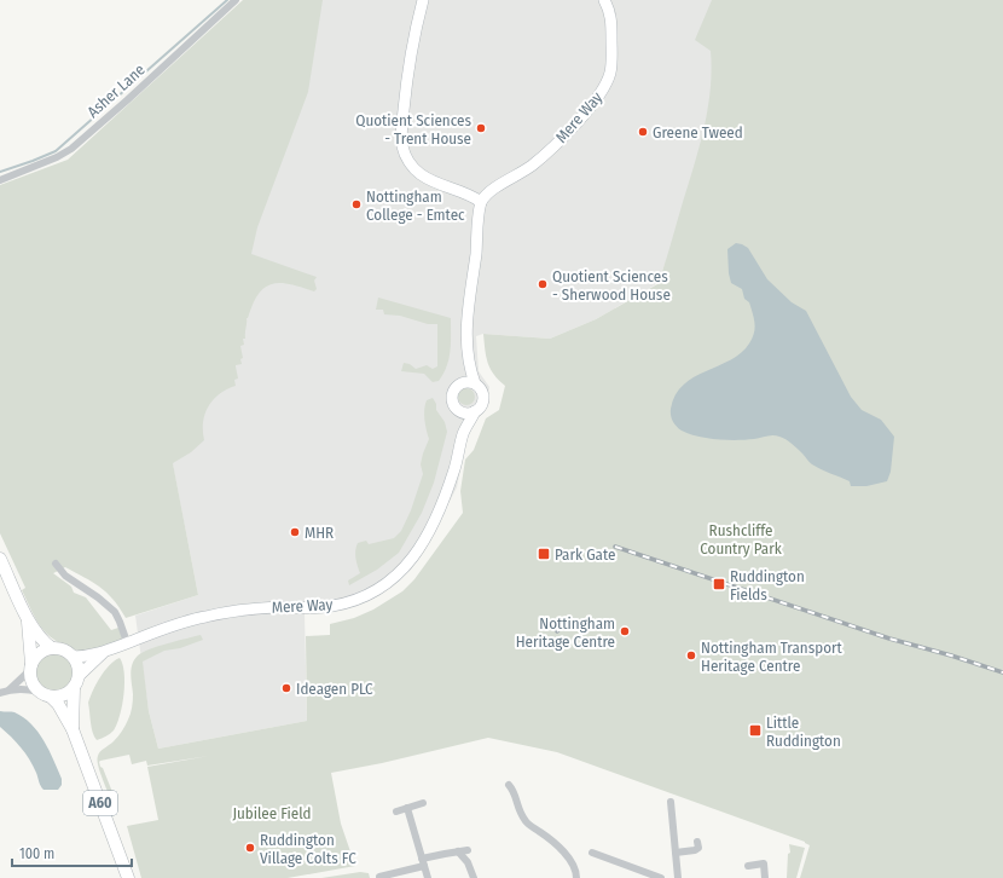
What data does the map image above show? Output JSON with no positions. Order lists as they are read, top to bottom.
{
  "streets": {
    "main road": ["A60"],
    "street": ["Asher Lane", "Mere Way"]
  },
  "crossings": [
    ["Mere Way", "A60"]
  ],
  "parks": ["Rushcliffe Country Park", "Jubilee Field"],
  "places": {
    "other": [
      "Quotient Sciences - Trent House",
      "Greene Tweed",
      "Nottingham College - Emtec",
      "Quotient Sciences - Sherwood House",
      "MHR",
      "Nottingham Heritage Centre",
      "Nottingham Transport Heritage Centre",
      "Ideagen PLC",
      "Ruddington Village Colts FC"
    ],
    "transit": ["Park Gate", "Ruddington Fields", "Little Ruddington"]
  },
  "scale_bar": "100 m"
}
